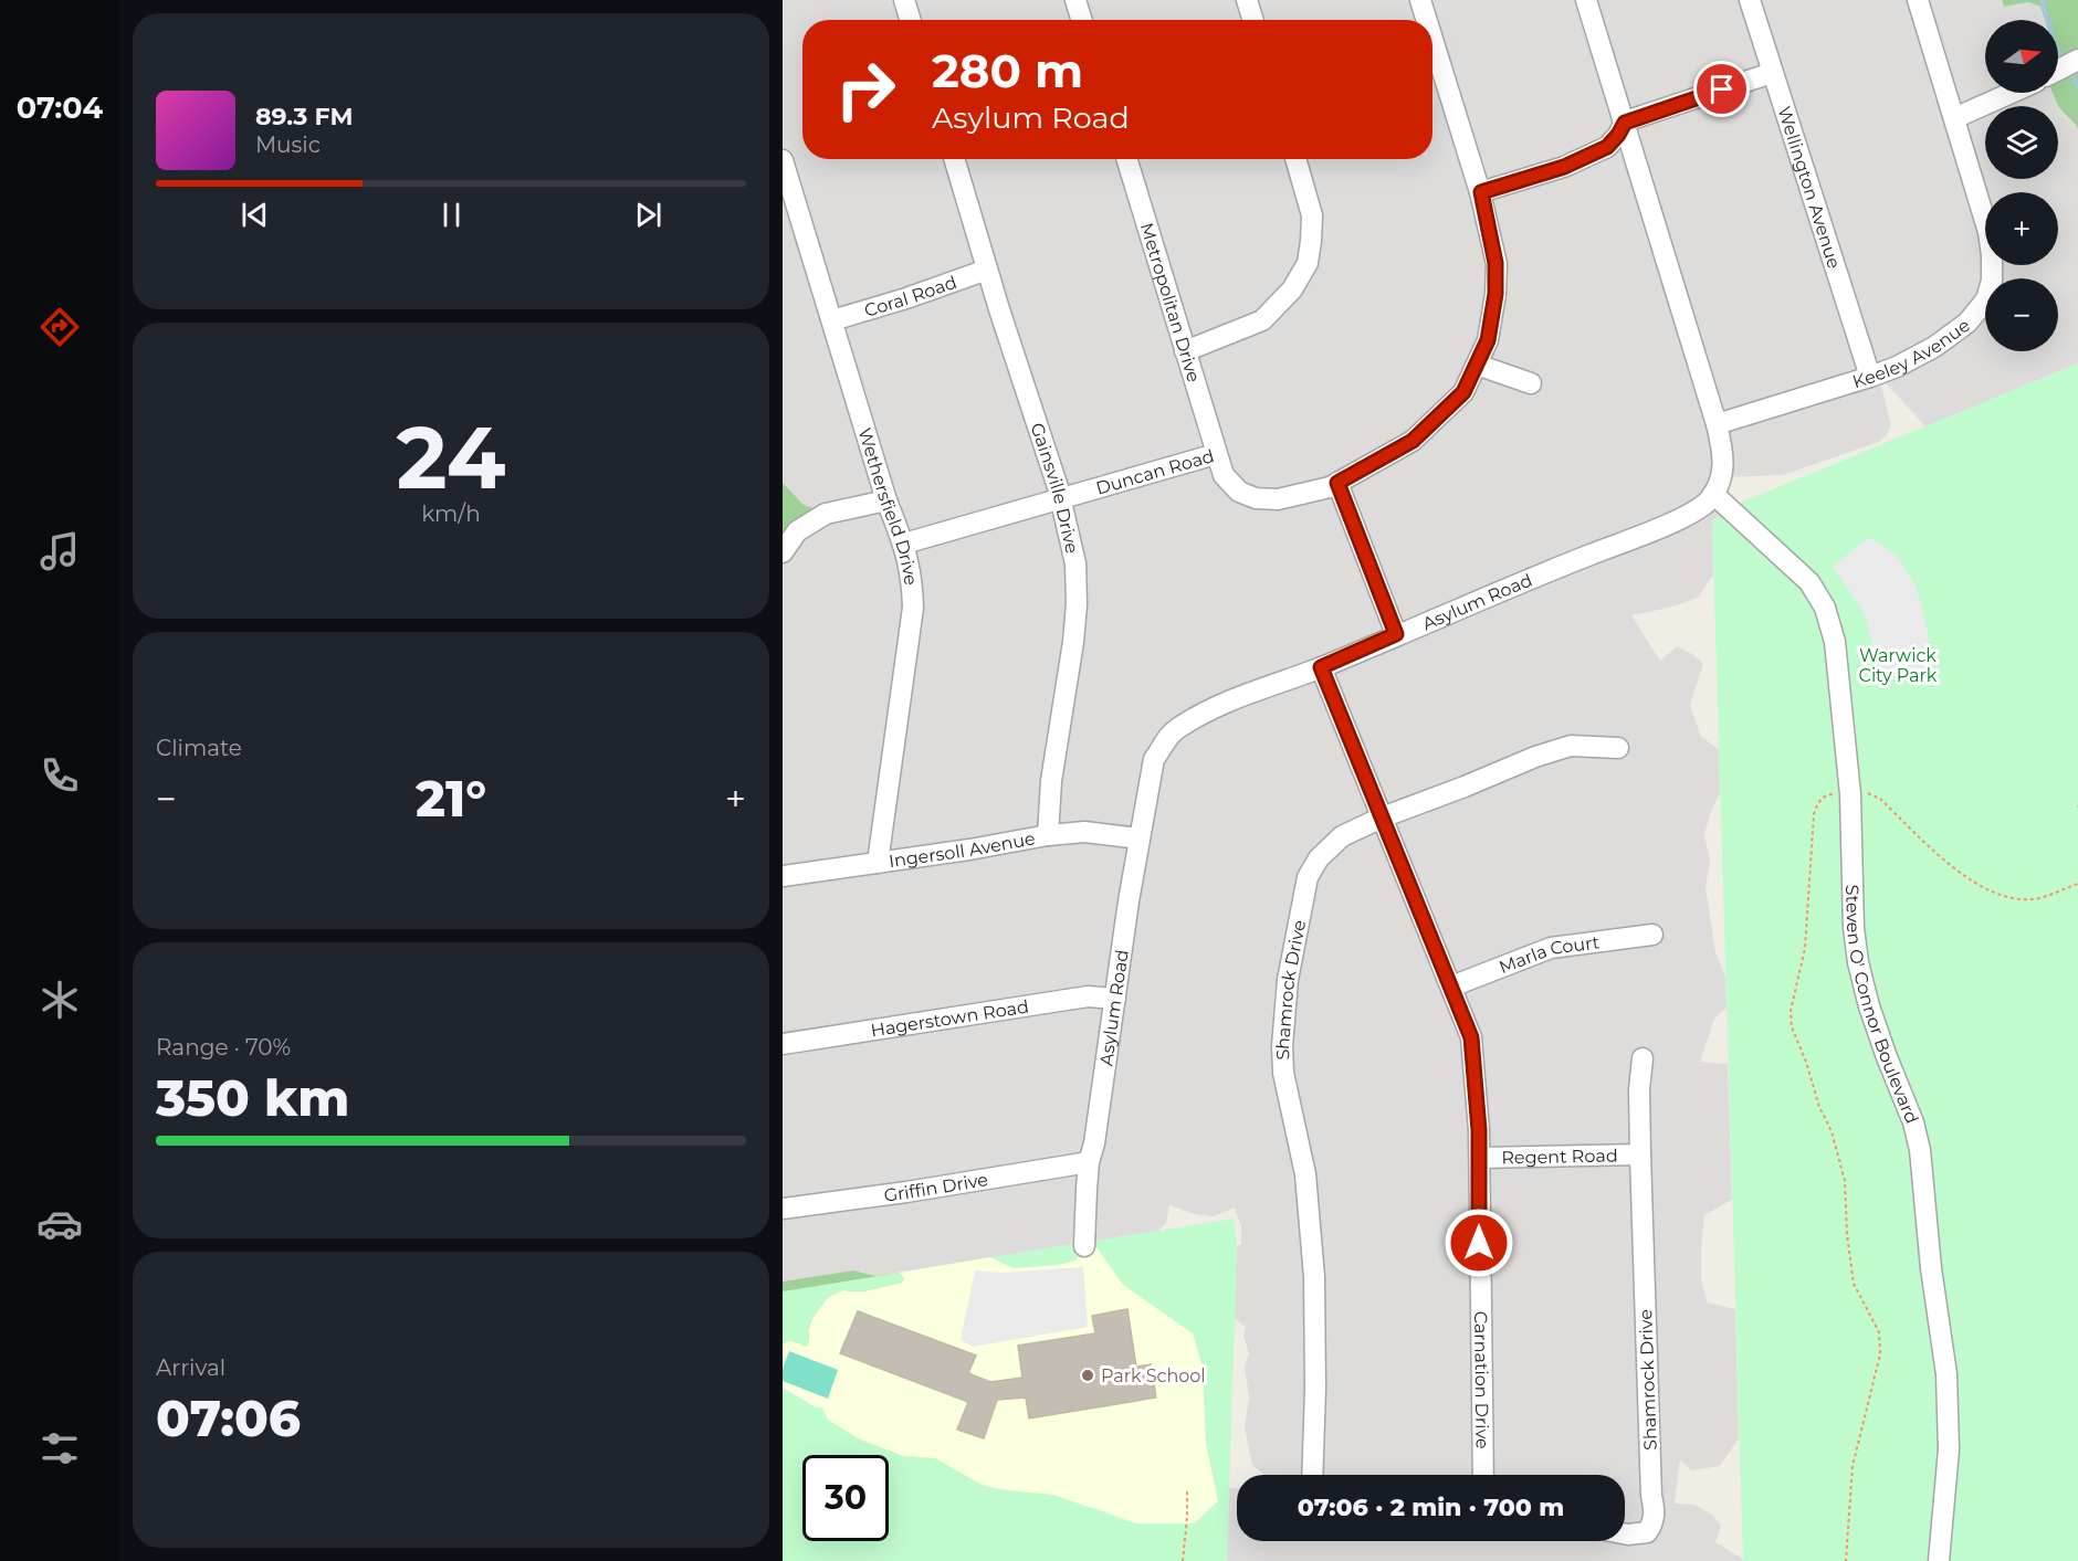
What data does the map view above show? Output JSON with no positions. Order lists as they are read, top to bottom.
{
  "streets": {
    "street": [
      "Wellington Avenue",
      "Coral Road",
      "Metropolitan Drive",
      "Keeley Avenue",
      "Duncan Road",
      "Gainsville Drive",
      "Wethersfield Drive",
      "Asylum Road",
      "Ingersoll Avenue",
      "Marla Court",
      "Shamrock Drive",
      "Steven O' Connor Boulevard",
      "Hagerstown Road",
      "Regent Road",
      "Griffin Drive",
      "Carnation Drive"
    ]
  },
  "crossings": [
    ["Wellington Avenue", "Keeley Avenue"],
    ["Coral Road", "Gainsville Drive"],
    ["Coral Road", "Wethersfield Drive"],
    ["Metropolitan Drive", "Duncan Road"],
    ["Duncan Road", "Gainsville Drive"],
    ["Duncan Road", "Wethersfield Drive"],
    ["Gainsville Drive", "Ingersoll Avenue"],
    ["Wethersfield Drive", "Ingersoll Avenue"],
    ["Asylum Road", "Ingersoll Avenue"],
    ["Asylum Road", "Steven O' Connor Boulevard"],
    ["Asylum Road", "Hagerstown Road"],
    ["Asylum Road", "Griffin Drive"],
    ["Asylum Road", "Carnation Drive"],
    ["Marla Court", "Carnation Drive"],
    ["Shamrock Drive", "Regent Road"],
    ["Shamrock Drive", "Carnation Drive"],
    ["Regent Road", "Carnation Drive"]
  ],
  "parks": ["Warwick City Park"],
  "places": ["Park School"],
  "north": "right",
  "page": {
    "tabs": "07:04",
    "map_buttons": ["+", "−"],
    "turn": ["280 m", "Asylum Road"],
    "song": ["89.3 FM", "Music"],
    "tile": [
      ["24", "km/h"],
      "Climate",
      ["Range · 70%", "350 km"],
      ["Arrival", "07:06"]
    ],
    "heat": ["−", "21°", "+"],
    "limit": "30",
    "trip": "07:06 · 2 min · 700 m"
  }
}
